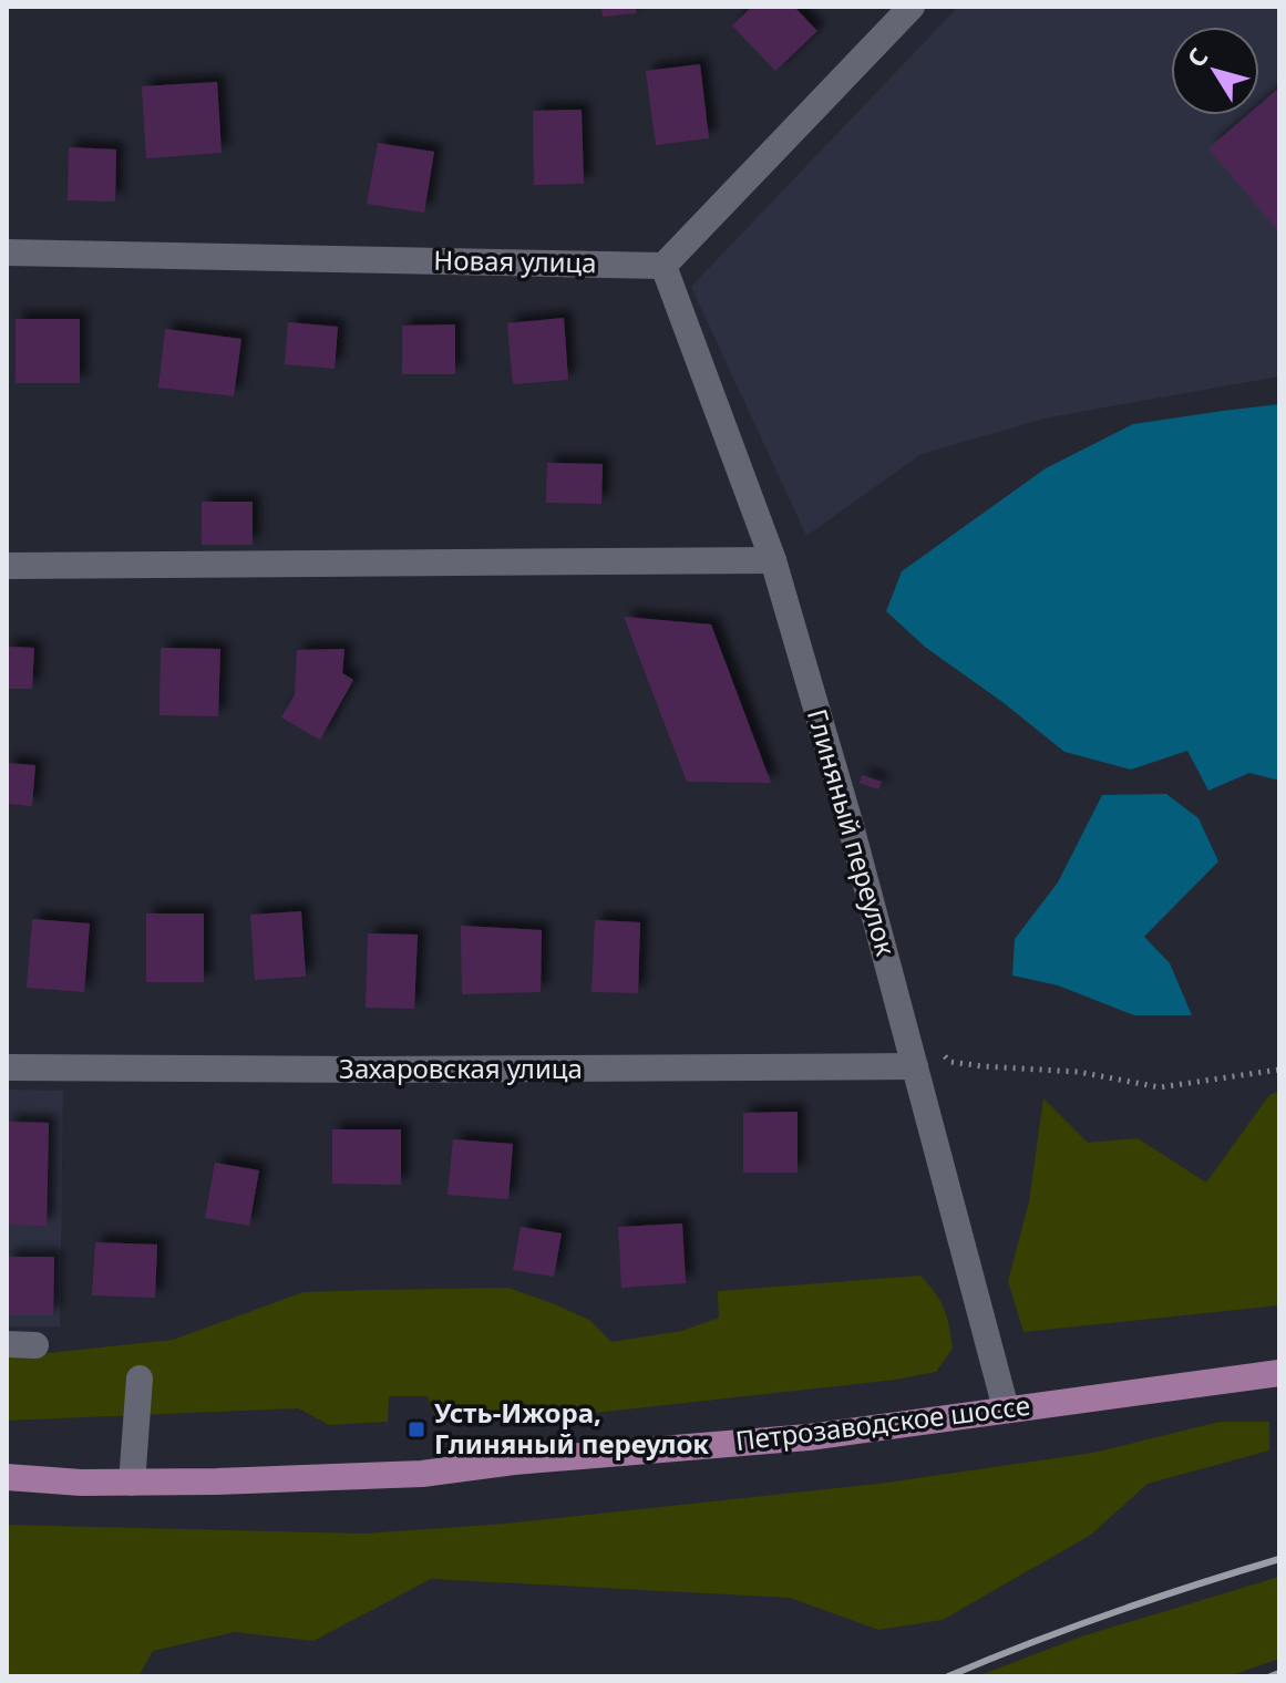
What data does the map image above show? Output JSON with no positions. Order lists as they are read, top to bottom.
{
  "streets": {
    "main road": ["Петрозаводское шоссе"],
    "street": ["Новая улица", "Глиняный переулок", "Захаровская улица"]
  },
  "crossings": [
    ["Новая улица", "Глиняный переулок"],
    ["Глиняный переулок", "Захаровская улица"],
    ["Глиняный переулок", "Петрозаводское шоссе"]
  ],
  "places": {
    "transit": ["Усть-Ижора, Глиняный переулок"]
  },
  "north": "top left"
}
